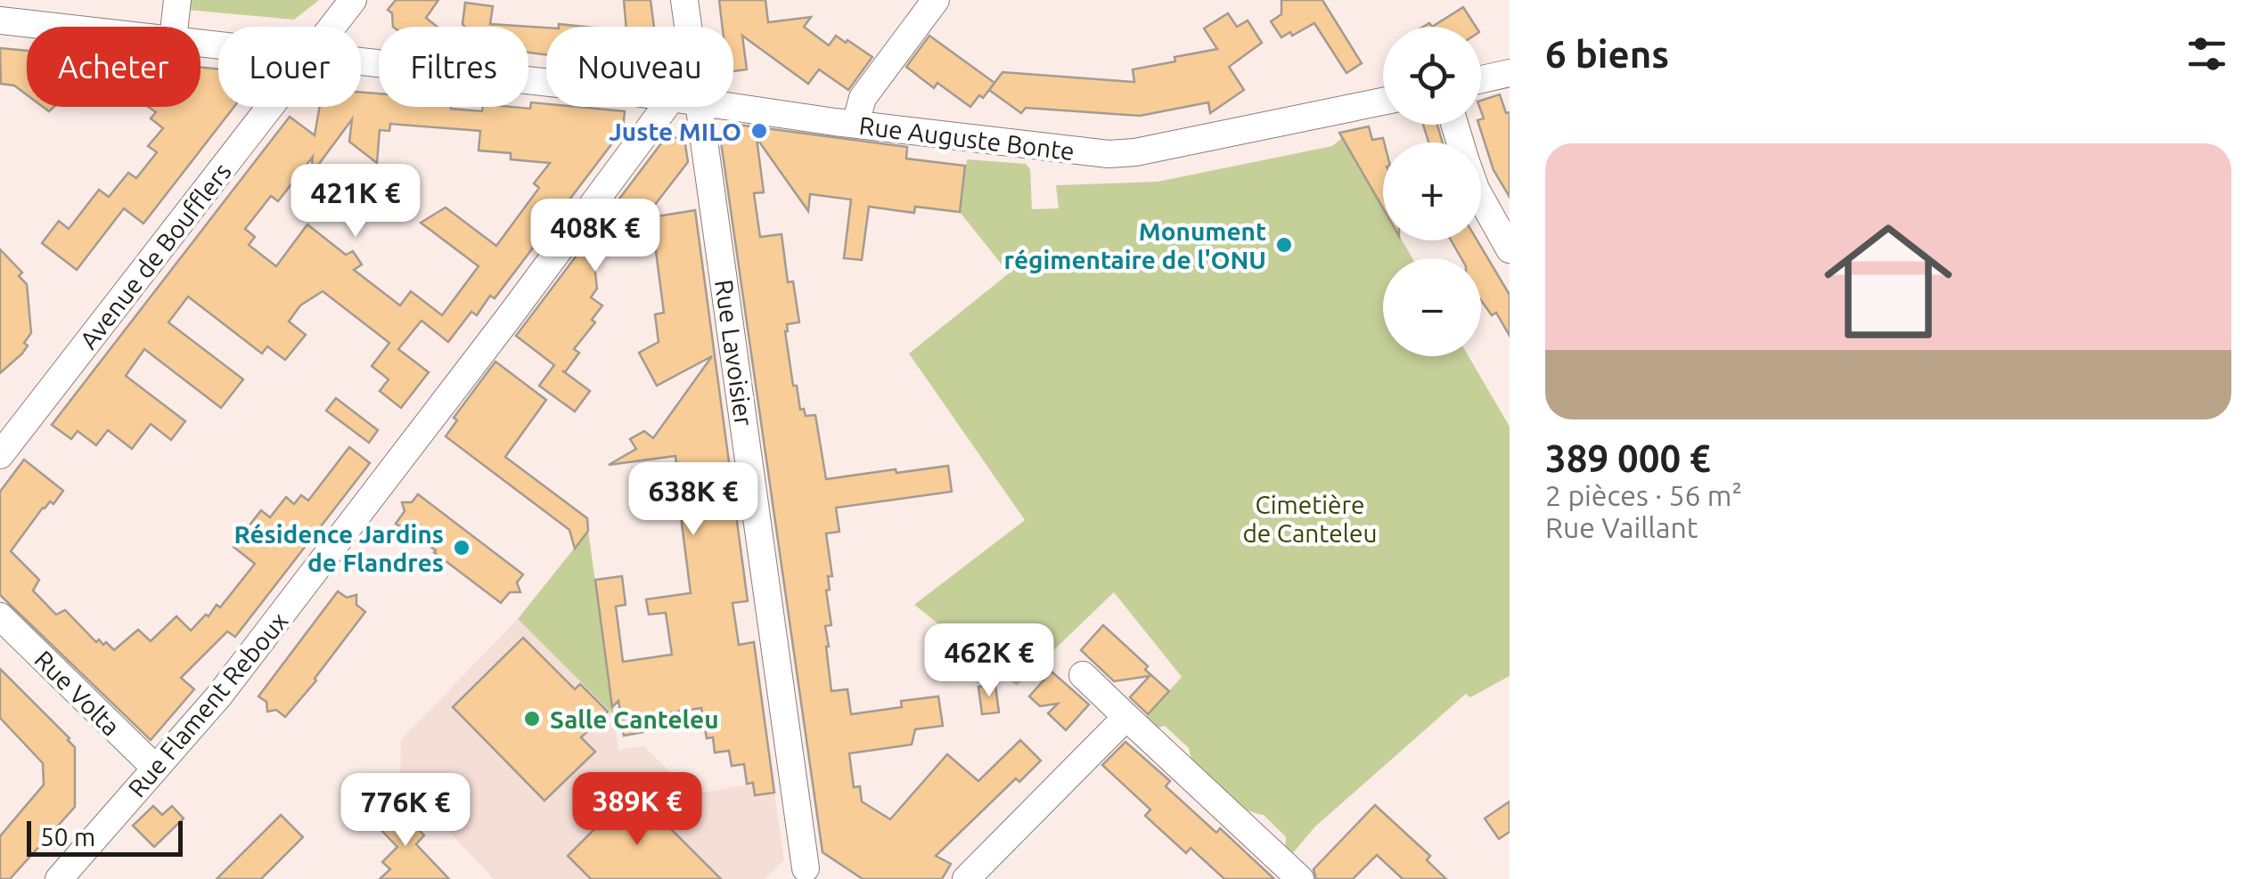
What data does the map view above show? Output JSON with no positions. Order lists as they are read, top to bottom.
{
  "streets": {
    "street": [
      "Rue Auguste Bonte",
      "Avenue de Boufflers",
      "Rue Lavoisier",
      "Rue Volta",
      "Rue Flament Reboux"
    ]
  },
  "crossings": [
    ["Rue Volta", "Rue Flament Reboux"]
  ],
  "parks": ["Cimetière de Canteleu"],
  "places": [
    "Juste MILO",
    "Monument régimentaire de l'ONU",
    "Résidence Jardins de Flandres",
    "Salle Canteleu"
  ],
  "scale_bar": "50 m",
  "page": {
    "heading": "6 biens",
    "map_buttons": ["+", "−"],
    "chip": [
      "Acheter",
      "Louer",
      "Filtres",
      "Nouveau"
    ],
    "list": [
      {
        "name": "389 000 €",
        "note": "2 pièces · 56 m² · Rue Vaillant"
      }
    ],
    "price": [
      "421K €",
      "408K €",
      "638K €",
      "462K €",
      "389K €",
      "776K €"
    ],
    "scale": "50 m"
  }
}
